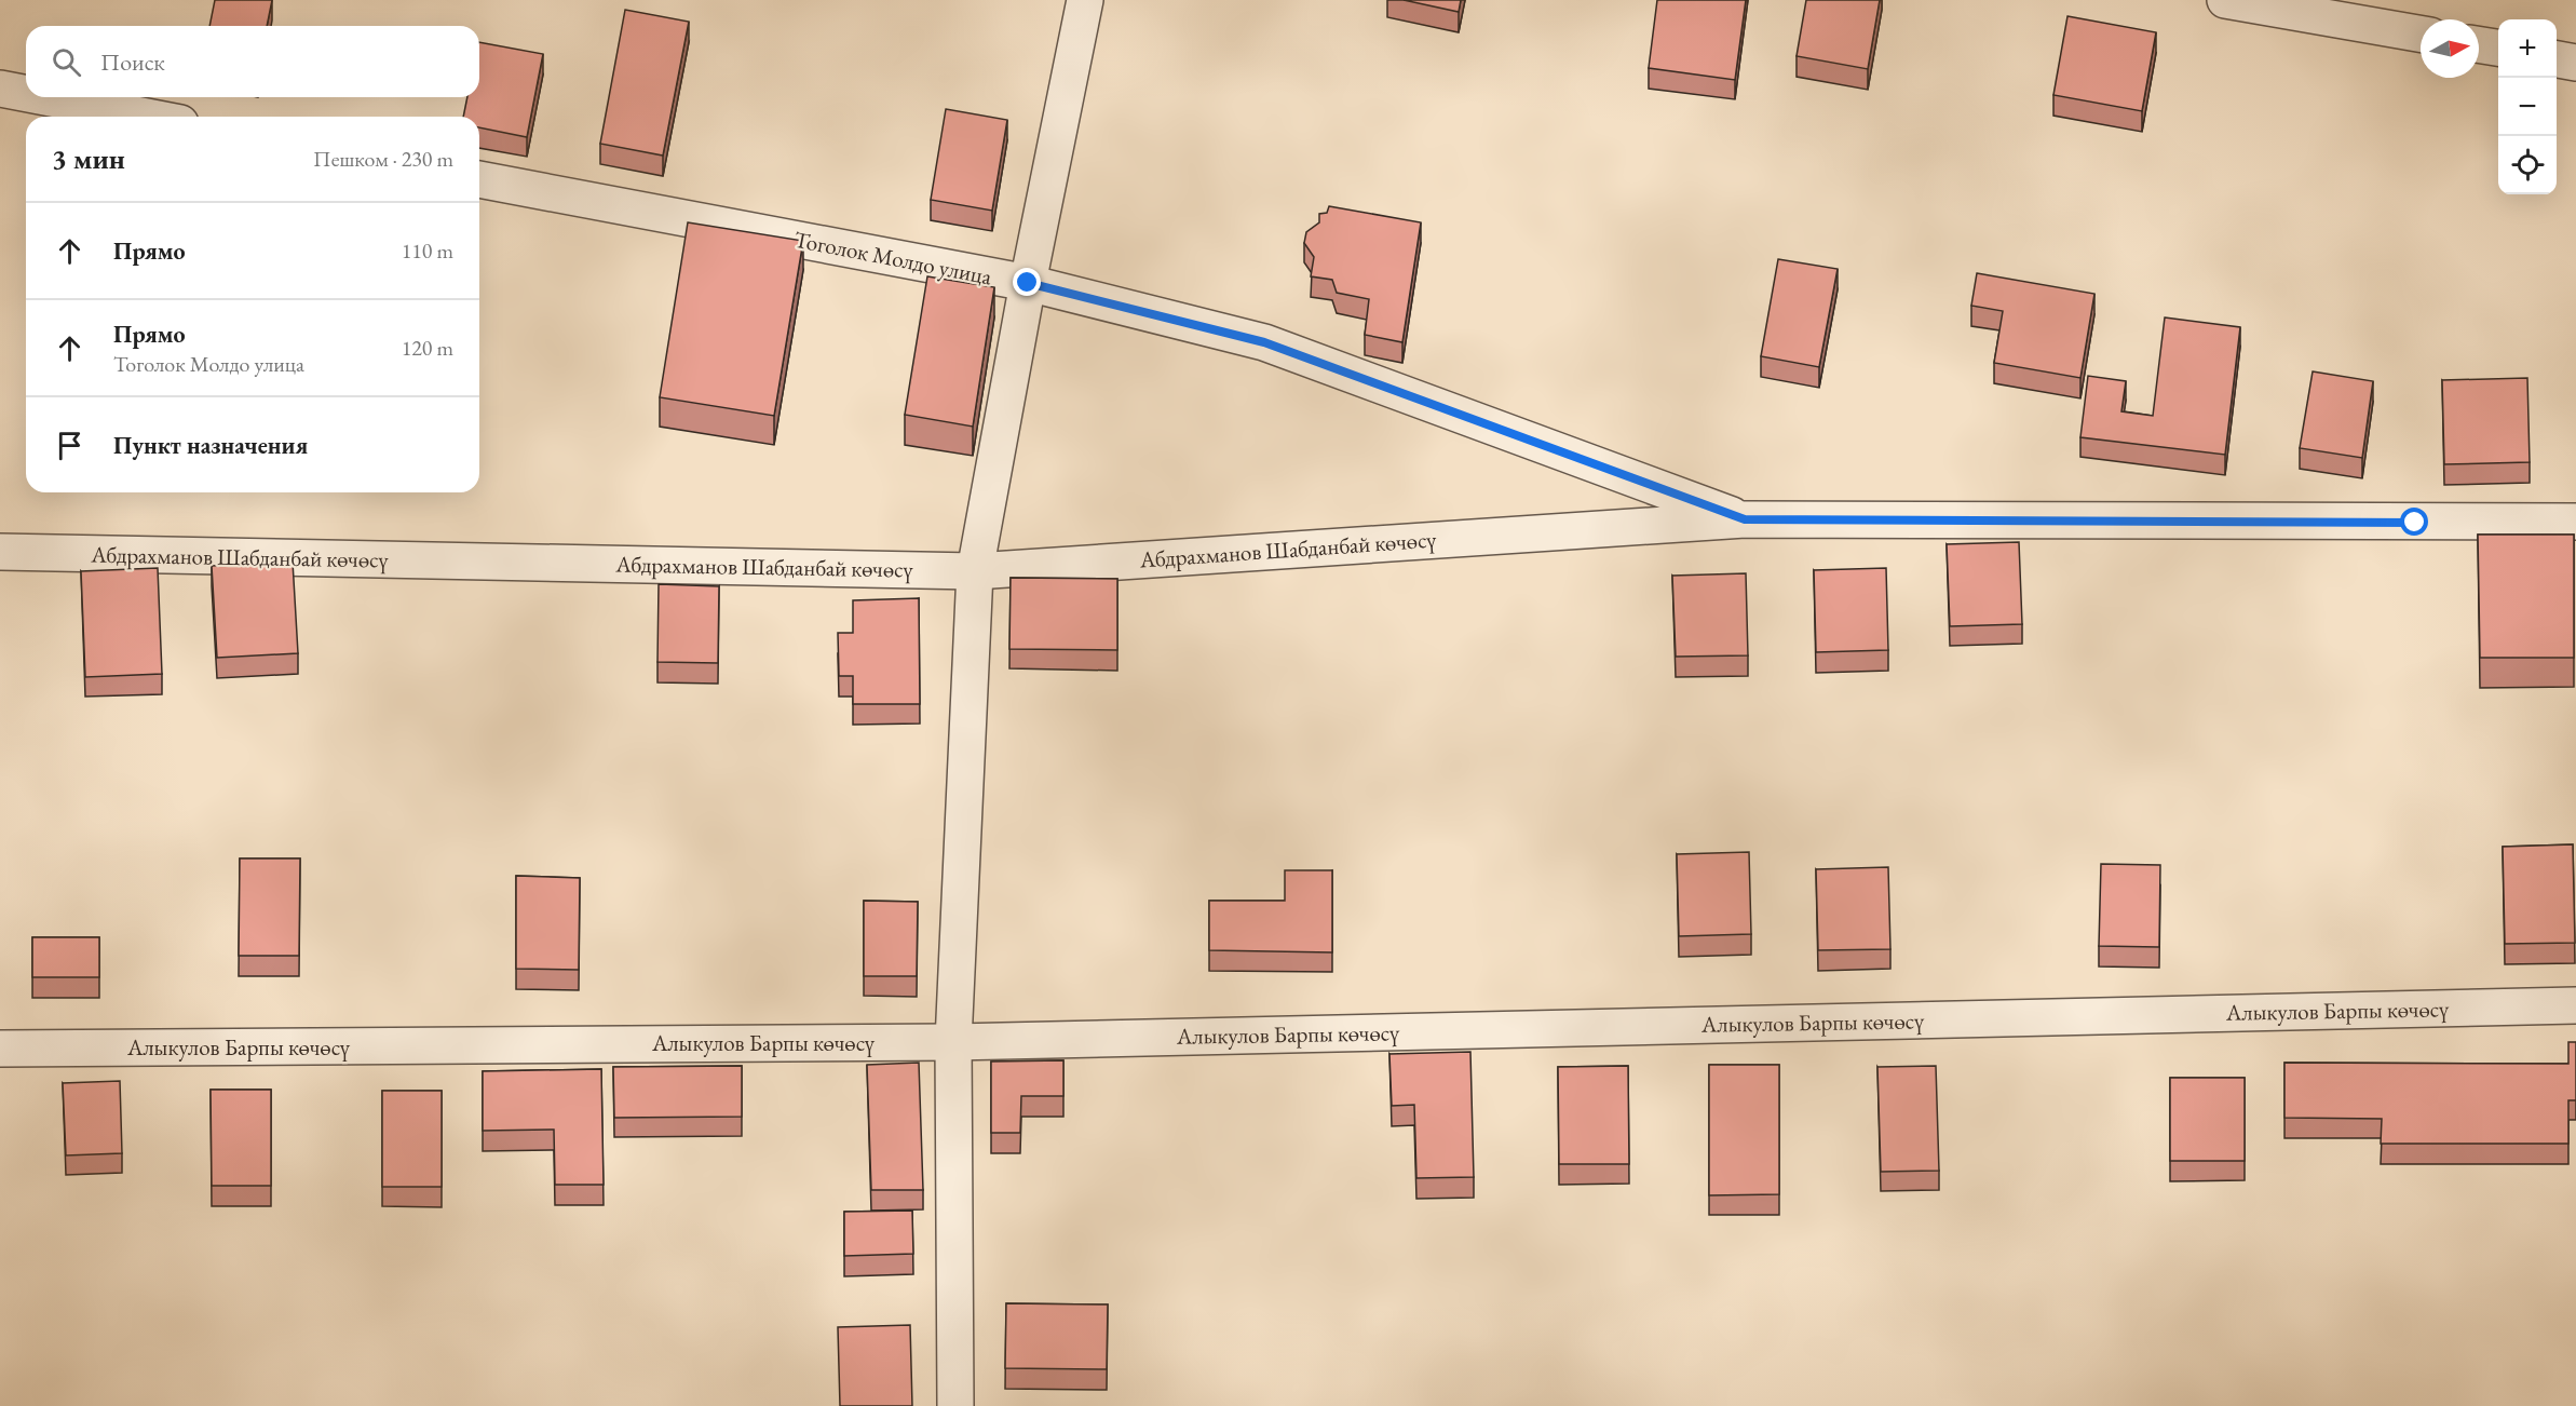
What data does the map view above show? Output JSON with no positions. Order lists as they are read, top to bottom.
{
  "streets": {
    "street": ["Тоголок Молдо улица", "Абдрахманов Шабданбай көчөсү", "Алыкулов Барпы көчөсү"]
  },
  "crossings": [
    ["Тоголок Молдо улица", "Абдрахманов Шабданбай көчөсү"]
  ],
  "north": "right",
  "page": {
    "map_buttons": ["+", "−"],
    "search": "Поиск",
    "heading": ["3 мин", "Пешком · 230 m"],
    "list": [
      ["Прямо", "110 m"],
      ["Прямо", "Тоголок Молдо улица", "120 m"],
      "Пункт назначения"
    ]
  }
}
